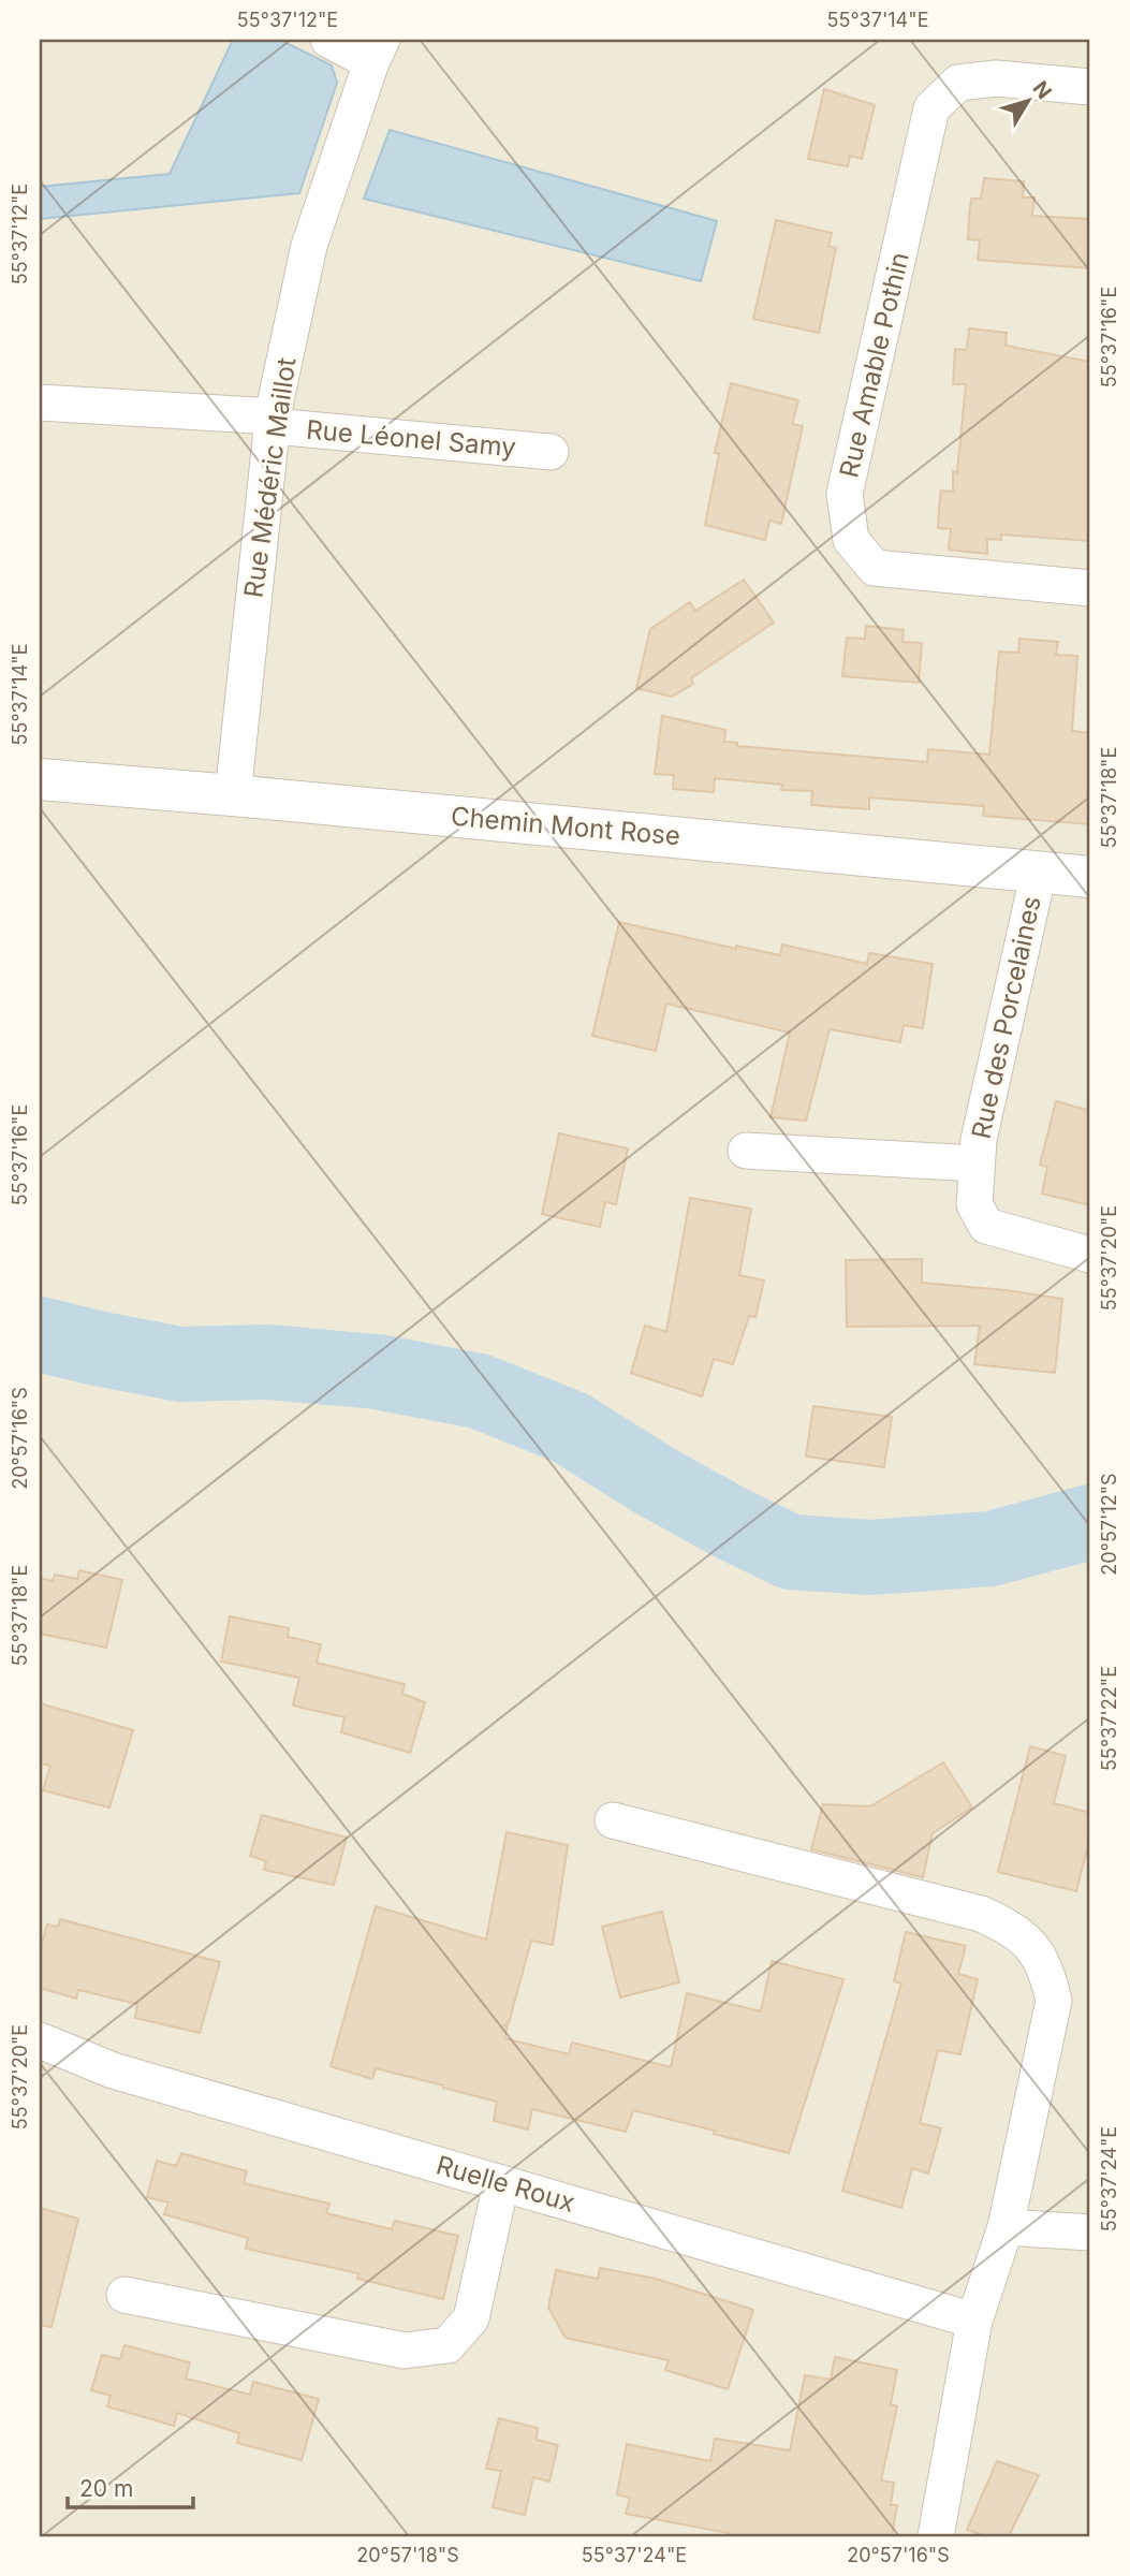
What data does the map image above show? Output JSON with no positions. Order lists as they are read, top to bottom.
{
  "streets": {
    "street": [
      "Rue Amable Pothin",
      "Rue Léonel Samy",
      "Rue Médéric Maillot",
      "Chemin Mont Rose",
      "Rue des Porcelaines",
      "Ruelle Roux"
    ]
  },
  "crossings": [
    ["Rue Léonel Samy", "Rue Médéric Maillot"],
    ["Rue Médéric Maillot", "Chemin Mont Rose"],
    ["Chemin Mont Rose", "Rue des Porcelaines"]
  ],
  "scale_bar": "20 m",
  "north": "top right",
  "coordinates": [
    "55°37'12\"E",
    "55°37'14\"E",
    "55°37'16\"E",
    "55°37'18\"E",
    "55°37'20\"E",
    "20°57'16\"S",
    "20°57'12\"S",
    "55°37'22\"E",
    "55°37'24\"E",
    "20°57'18\"S"
  ]
}
